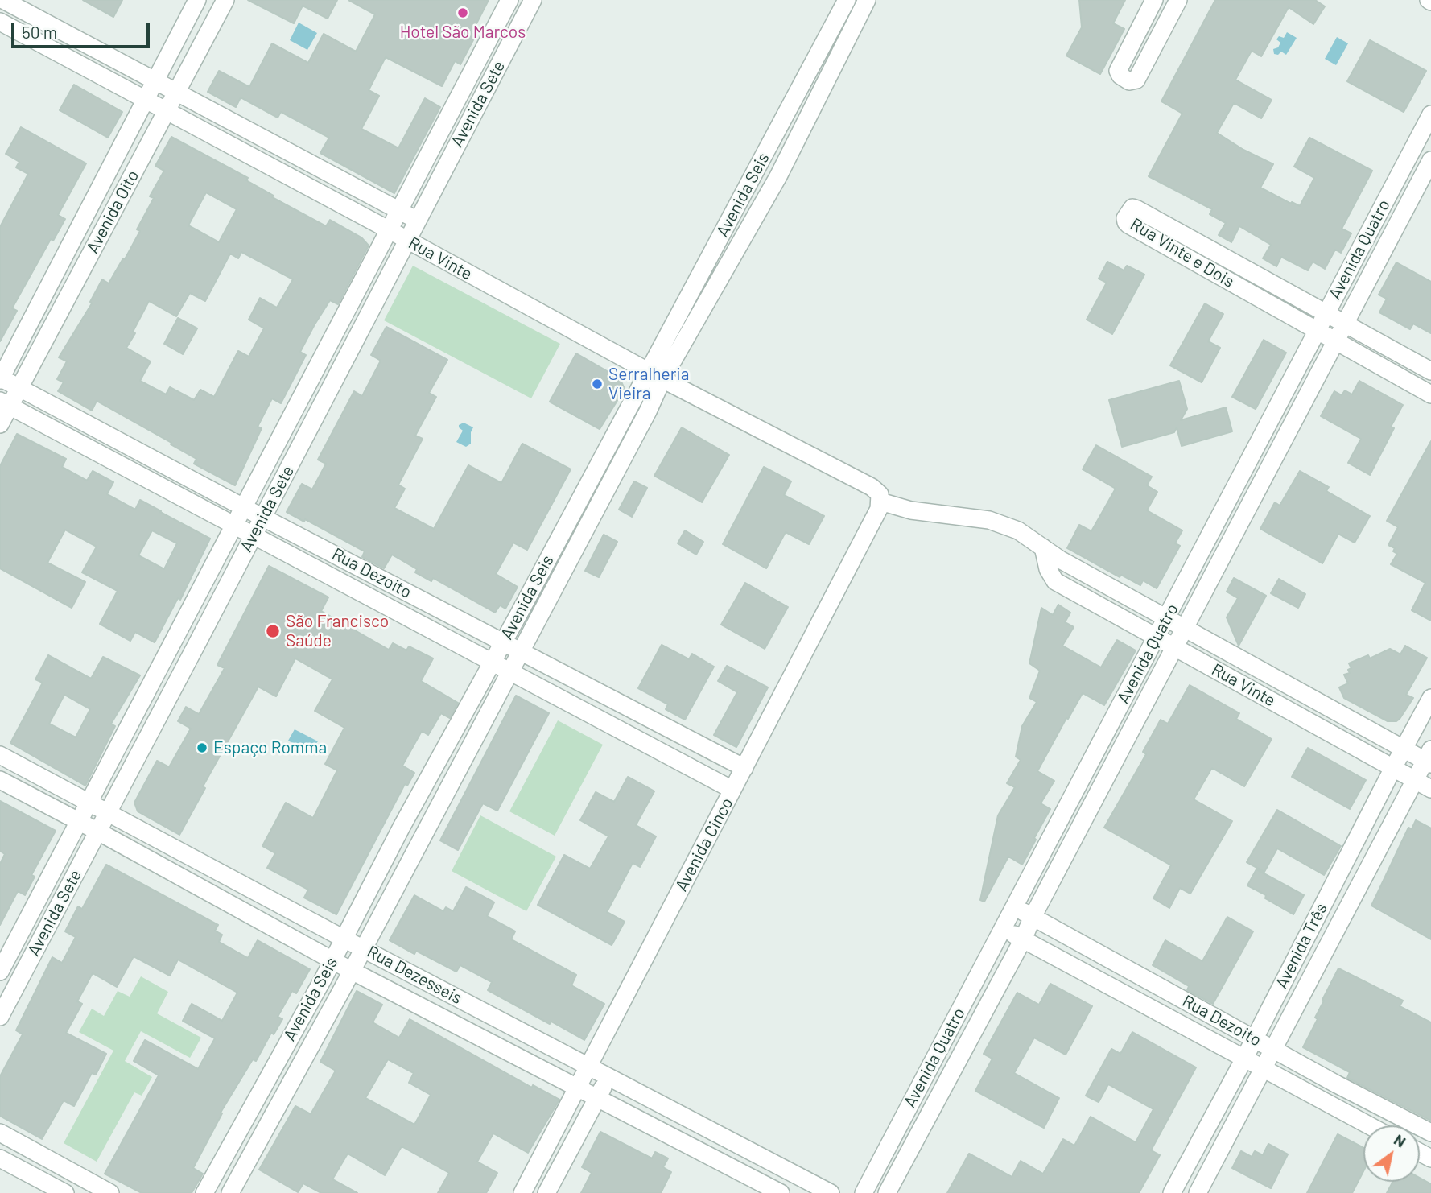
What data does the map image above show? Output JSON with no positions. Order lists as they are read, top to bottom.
{
  "streets": {
    "street": [
      "Avenida Sete",
      "Avenida Seis",
      "Avenida Oito",
      "Avenida Quatro",
      "Rua Vinte e Dois",
      "Rua Vinte",
      "Rua Dezoito",
      "Avenida Cinco",
      "Avenida Três",
      "Rua Dezesseis"
    ]
  },
  "crossings": [
    ["Avenida Sete", "Rua Vinte"],
    ["Avenida Sete", "Rua Dezoito"],
    ["Avenida Sete", "Rua Dezesseis"],
    ["Avenida Seis", "Rua Vinte"],
    ["Avenida Seis", "Rua Dezoito"],
    ["Avenida Seis", "Rua Dezesseis"],
    ["Avenida Oito", "Rua Vinte"],
    ["Avenida Oito", "Rua Dezoito"],
    ["Avenida Quatro", "Rua Vinte e Dois"],
    ["Avenida Quatro", "Rua Vinte"],
    ["Avenida Quatro", "Rua Dezoito"],
    ["Rua Vinte", "Avenida Cinco"],
    ["Rua Vinte", "Avenida Três"],
    ["Rua Dezoito", "Avenida Cinco"],
    ["Rua Dezoito", "Avenida Três"],
    ["Avenida Cinco", "Rua Dezesseis"]
  ],
  "places": [
    "Hotel São Marcos",
    "Serralheria Vieira",
    "São Francisco Saúde",
    "Espaço Romma"
  ],
  "scale_bar": "50 m",
  "north": "top right"
}
